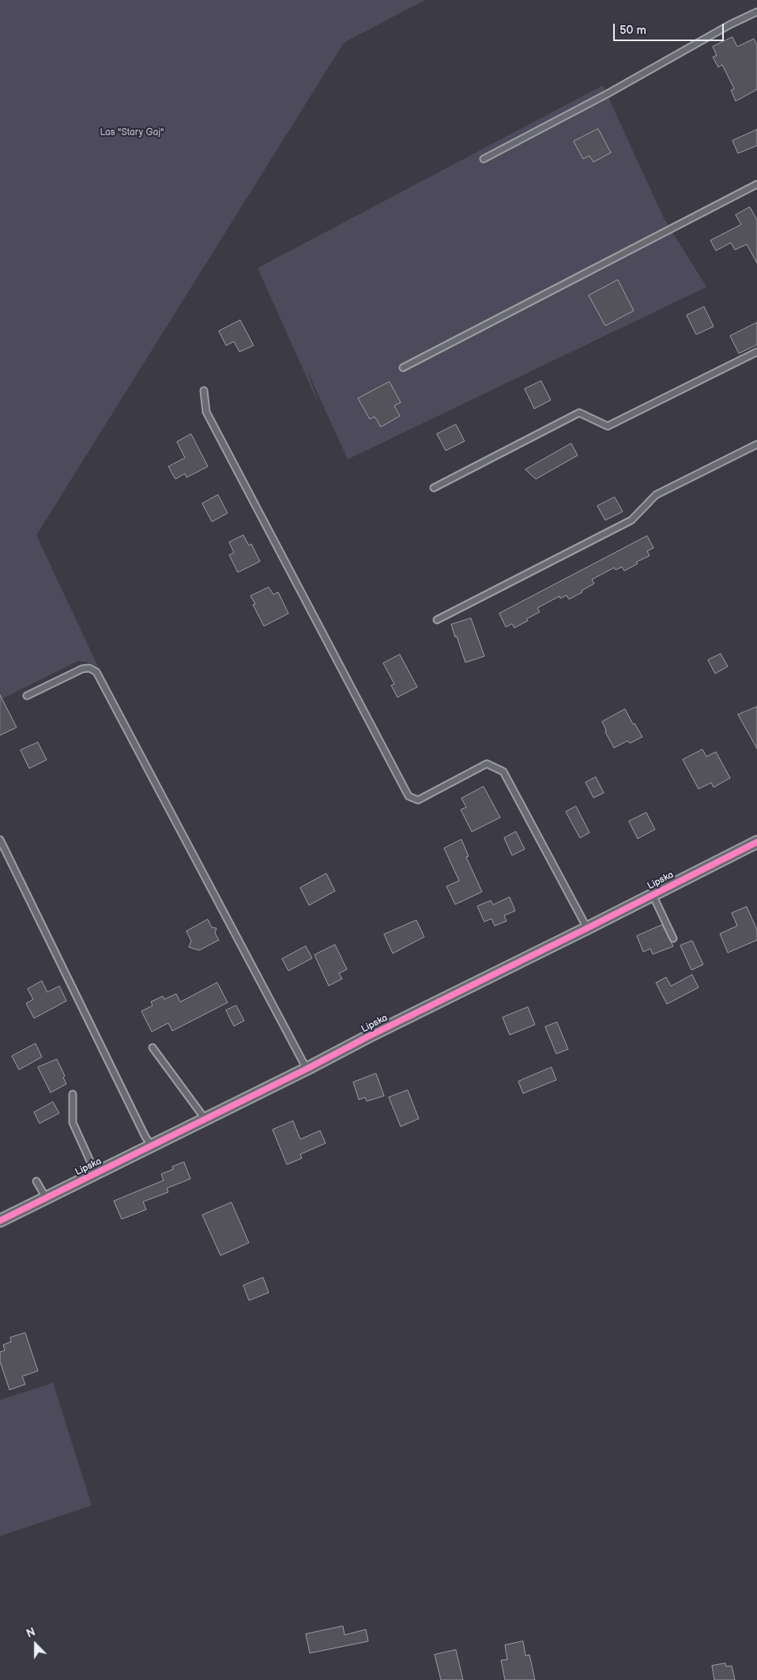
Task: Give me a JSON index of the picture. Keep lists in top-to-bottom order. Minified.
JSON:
{"streets":{"street":["Lipska"]},"parks":["Las \"Stary Gaj\""],"scale_bar":"50 m","north":"top"}
